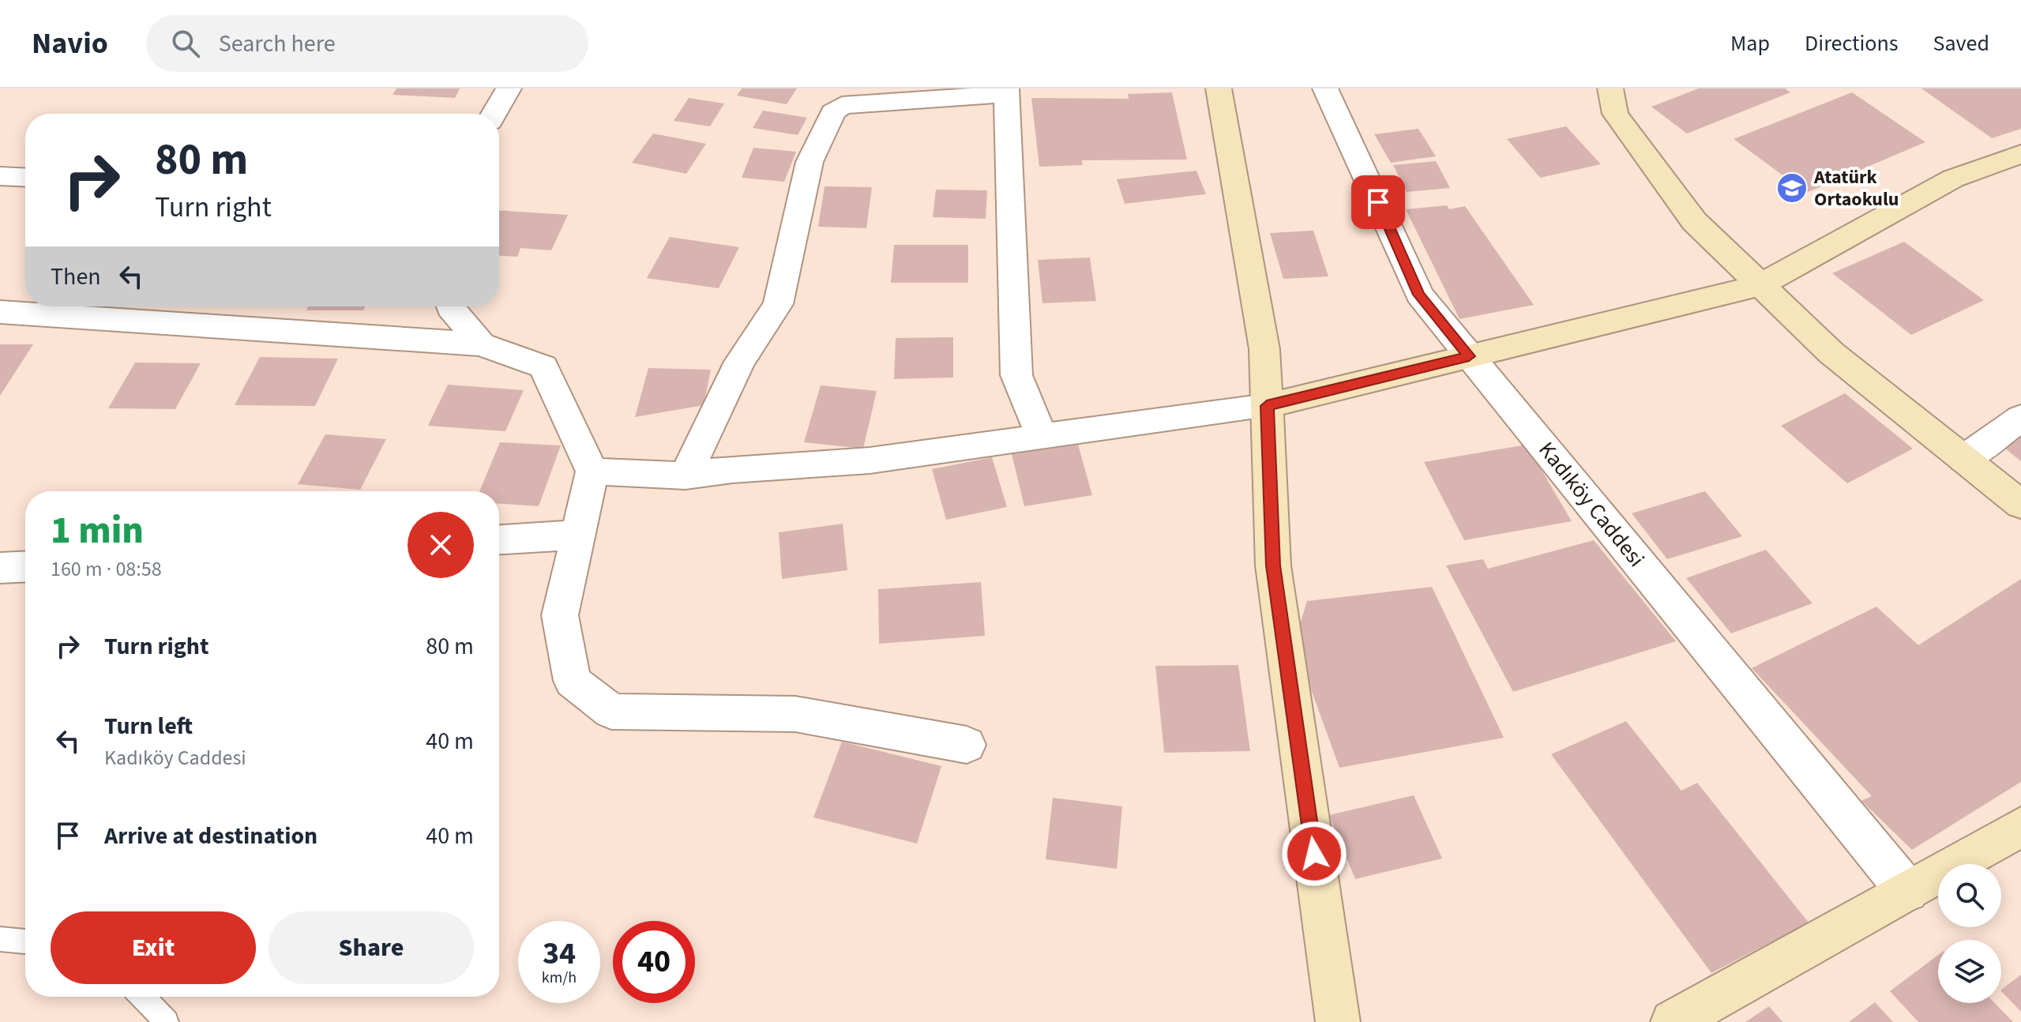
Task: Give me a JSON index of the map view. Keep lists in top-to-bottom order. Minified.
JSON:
{"streets":{"street":["Kadıköy Caddesi"]},"places":{"school or university":["Atatürk Ortaokulu"]},"page":{"header":"Navio","search":"Search here","nav":["Map","Directions","Saved"],"turn":["80 m","Turn right"],"then":"Then","heading":["1 min","160 m · 08:58"],"list":[{"name":"Turn right","value":"80 m"},{"name":"Turn left","note":"Kadıköy Caddesi","value":"40 m"},{"name":"Arrive at destination","value":"40 m"}],"buttons":["Exit","Share"],"speed":"34 km/h","limit":"40"}}
